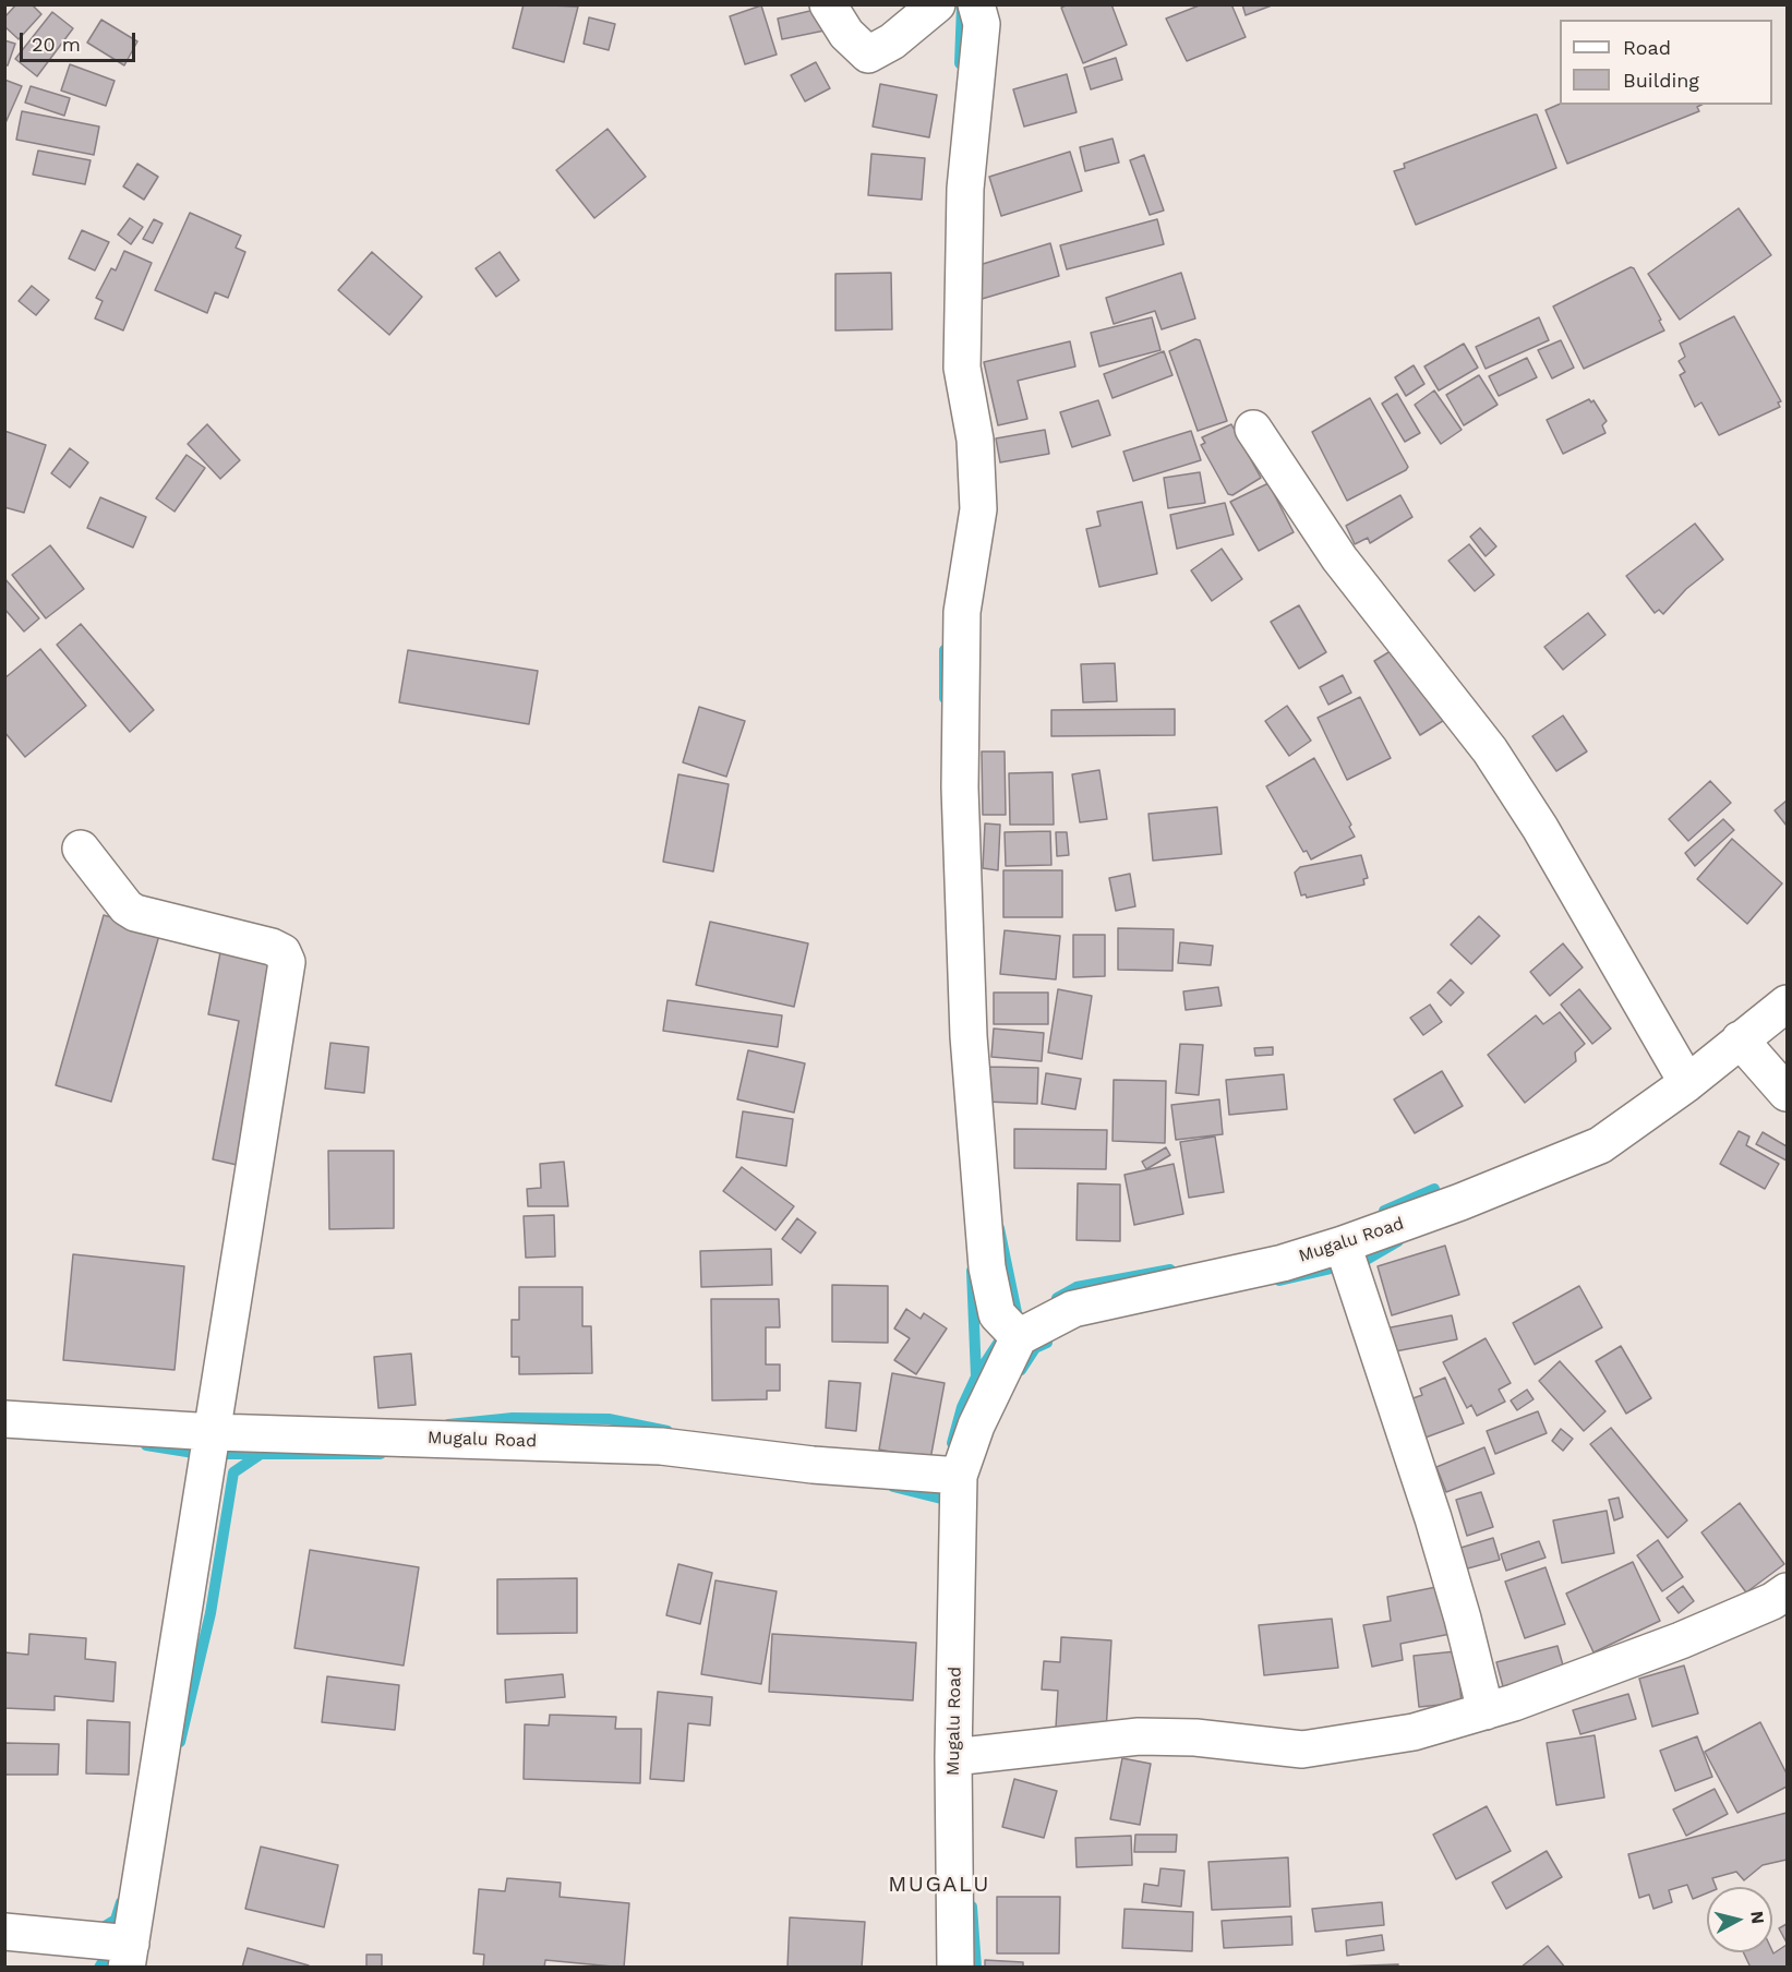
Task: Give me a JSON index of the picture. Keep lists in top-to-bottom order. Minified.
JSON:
{"streets":{"street":["Mugalu Road"]},"districts":["MUGALU"],"legend":["Road","Building"],"scale_bar":"20 m","north":"right"}
